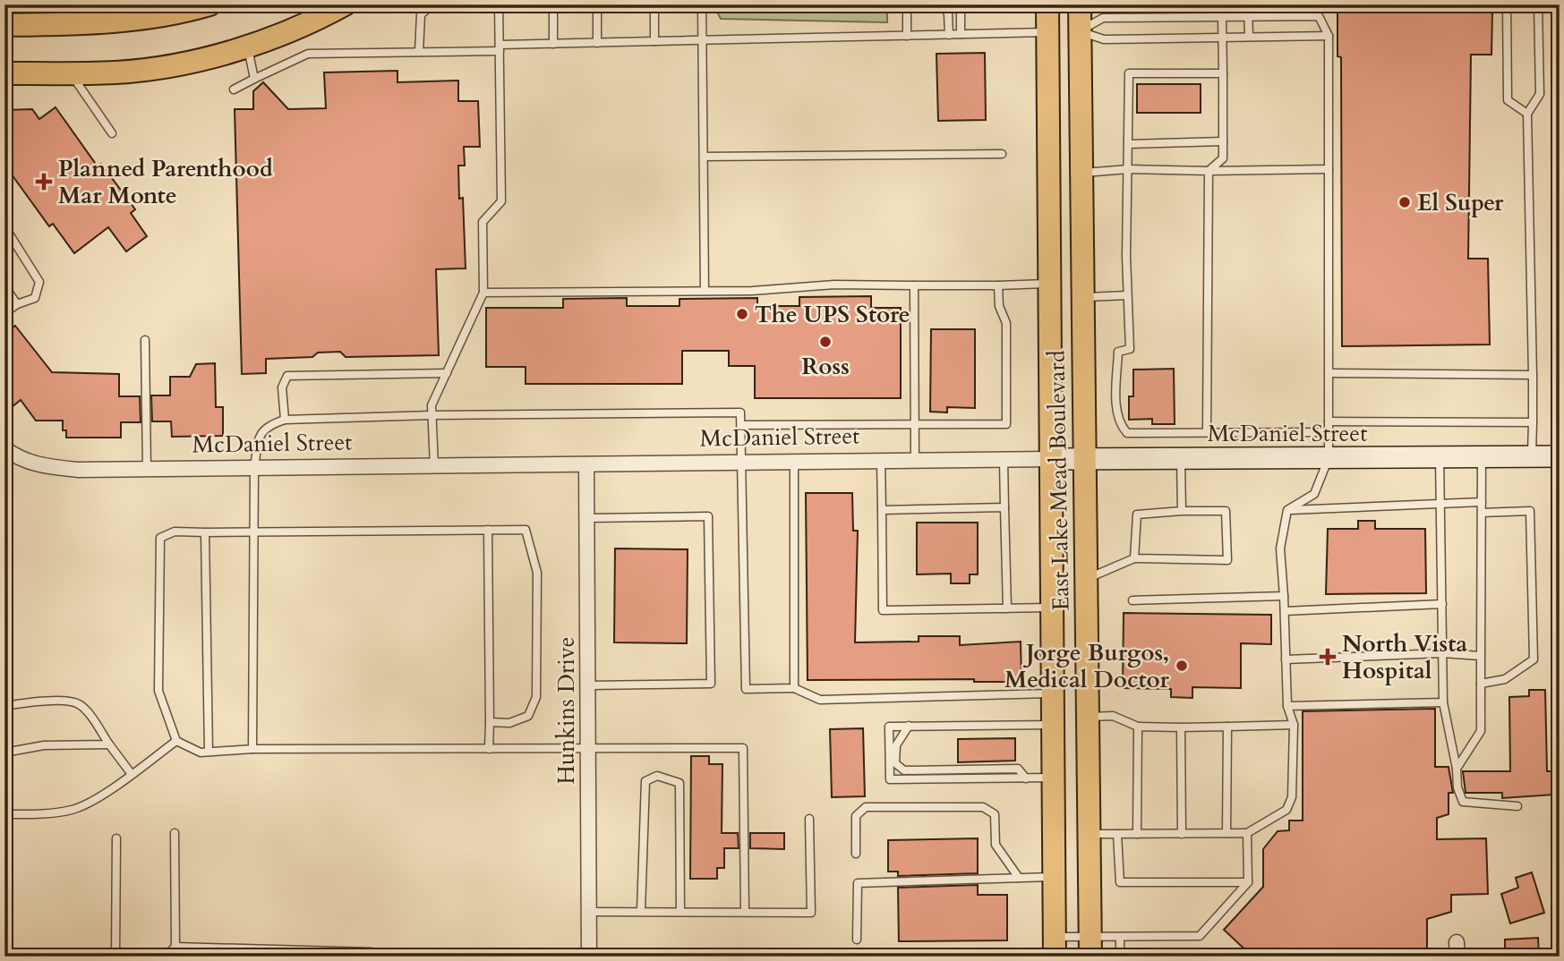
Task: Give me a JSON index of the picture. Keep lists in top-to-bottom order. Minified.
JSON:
{"streets":{"main road":["East Lake Mead Boulevard"],"street":["McDaniel Street","Hunkins Drive"]},"crossings":[["McDaniel Street","East Lake Mead Boulevard"],["McDaniel Street","Hunkins Drive"]],"places":{"health":["Planned Parenthood Mar Monte","North Vista Hospital"],"other":["El Super","The UPS Store","Ross","Jorge Burgos, Medical Doctor"]}}
